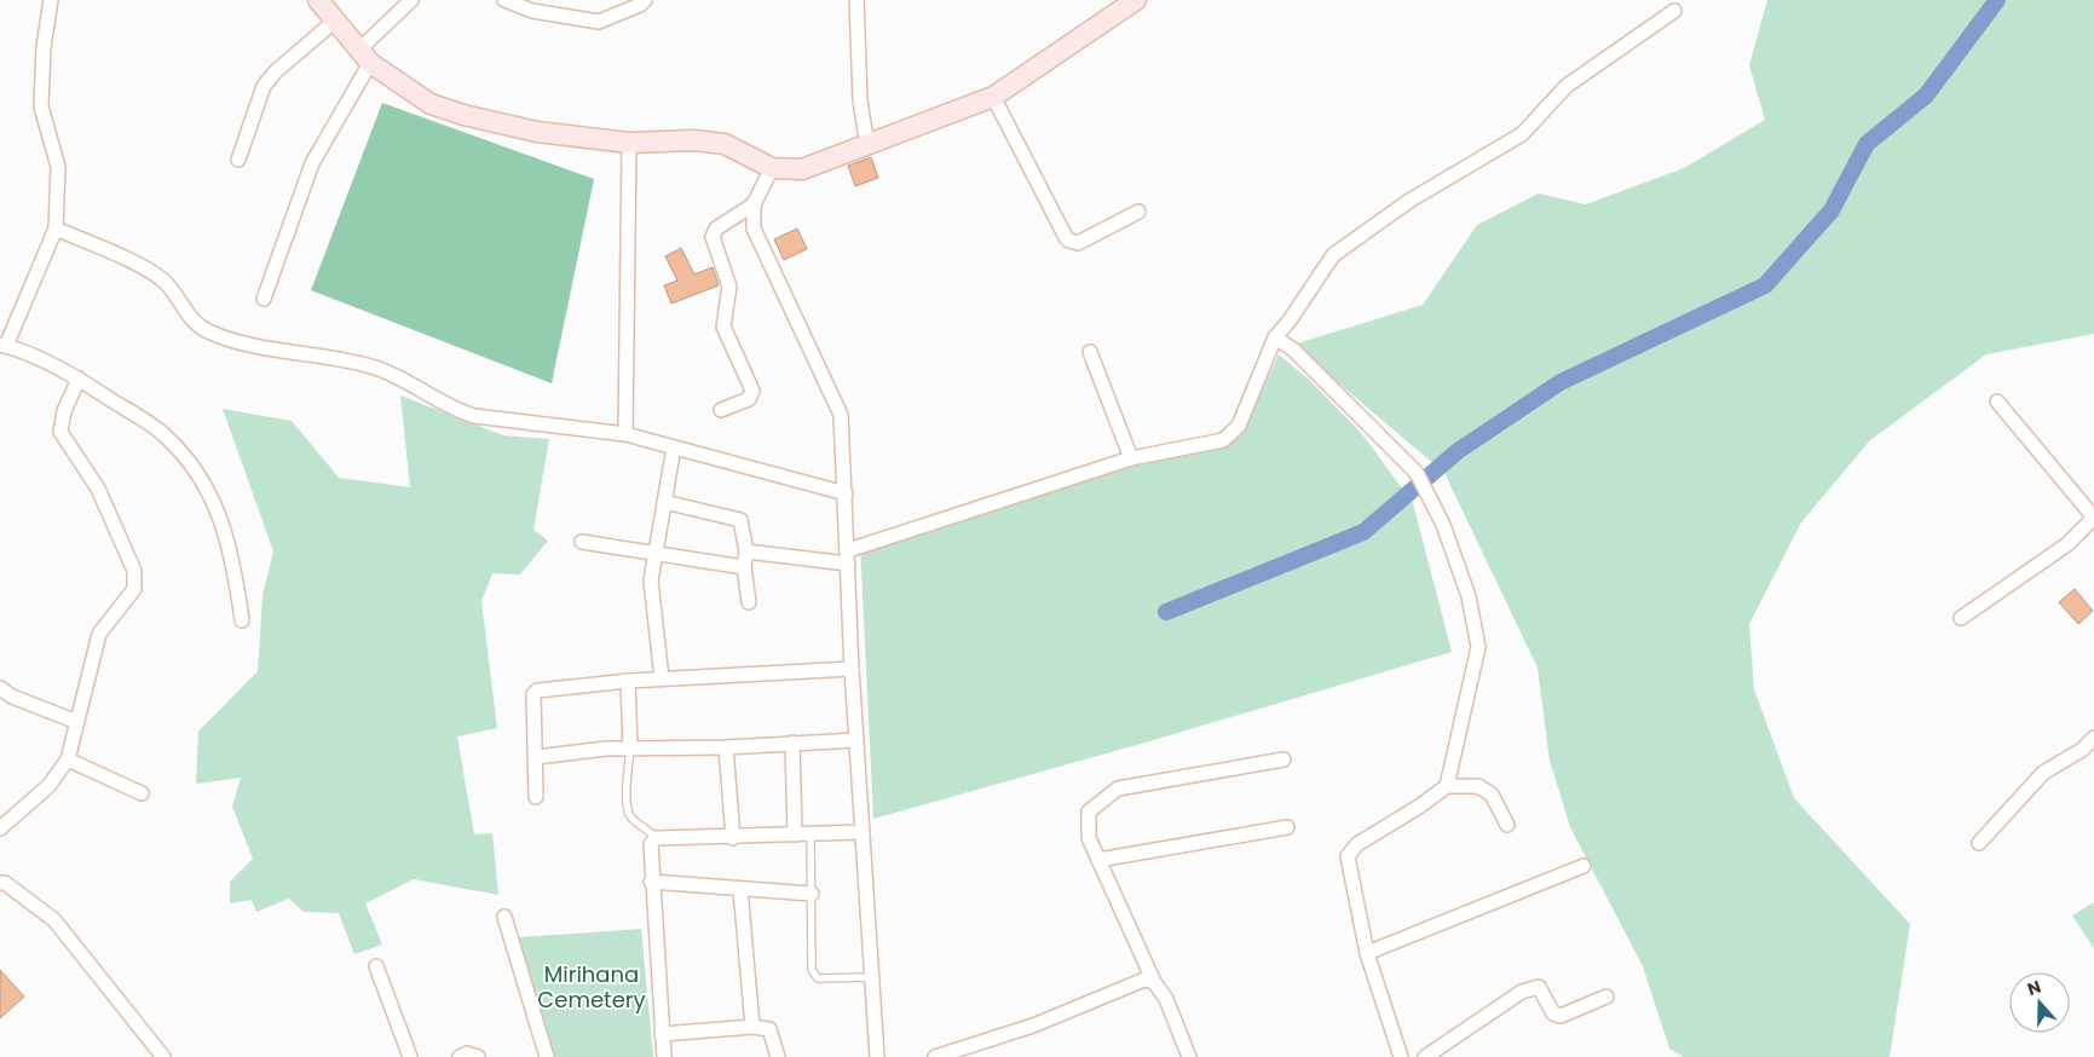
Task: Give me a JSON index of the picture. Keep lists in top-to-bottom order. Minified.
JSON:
{"parks":["Mirihana Cemetery"],"north":"top"}
